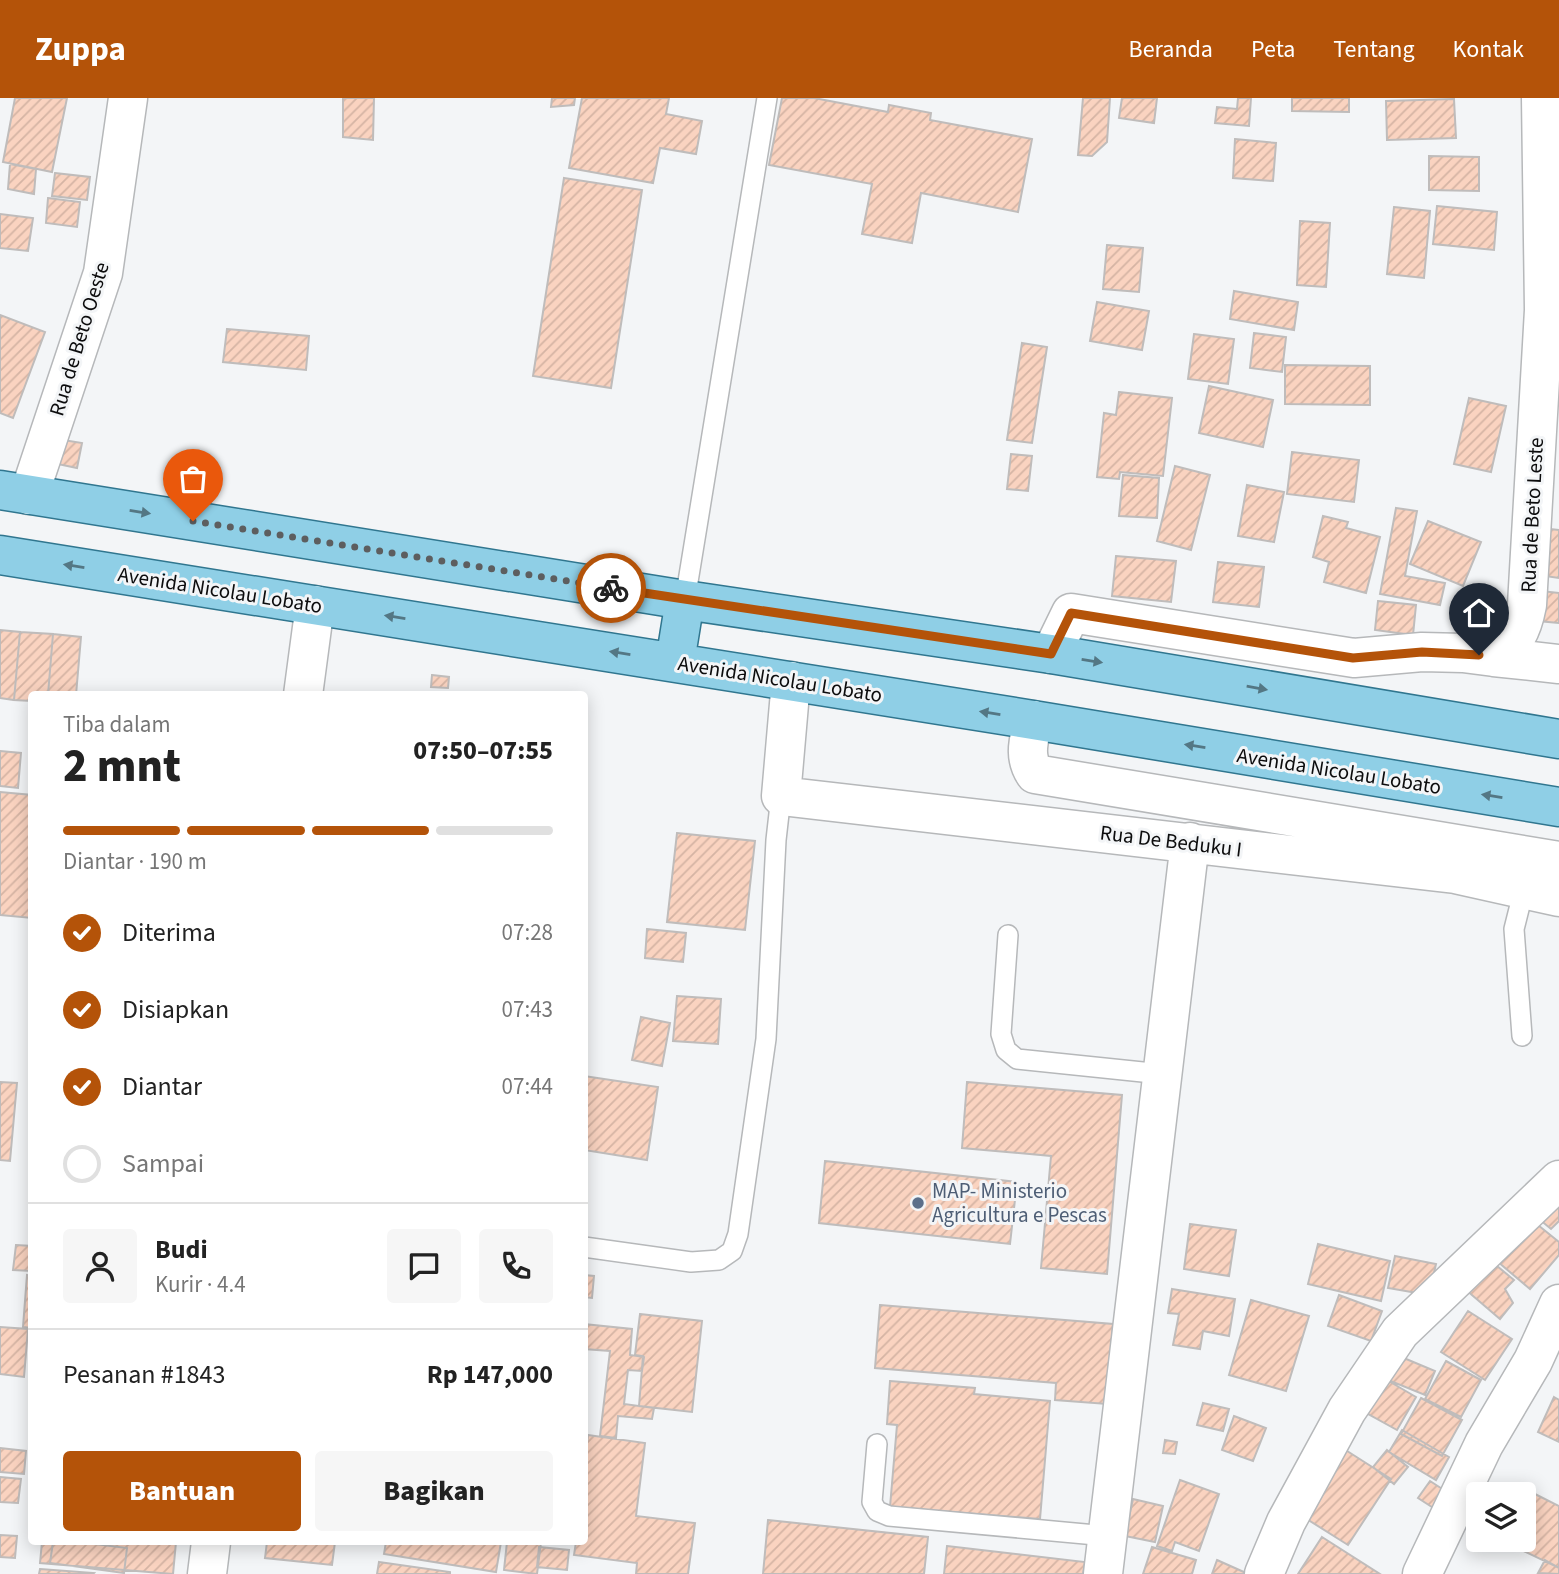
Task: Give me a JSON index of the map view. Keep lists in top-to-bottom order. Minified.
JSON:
{"streets":{"main road":["Avenida Nicolau Lobato"],"street":["Rua de Beto Oeste","Rua de Beto Leste","Rua De Beduku I"]},"places":["MAP- Ministerio Agricultura e Pescas"],"page":{"header":"Zuppa","nav":["Beranda","Peta","Tentang","Kontak"],"heading":["2 mnt","Tiba dalam","07:50–07:55"],"panel":["Budi","Kurir · 4.4","Pesanan #1843","Rp 147,000"],"bar":"Diantar · 190 m","list":[["Diterima","07:28"],["Disiapkan","07:43"],["Diantar","07:44"],"Sampai"],"buttons":["Bantuan","Bagikan"]}}
